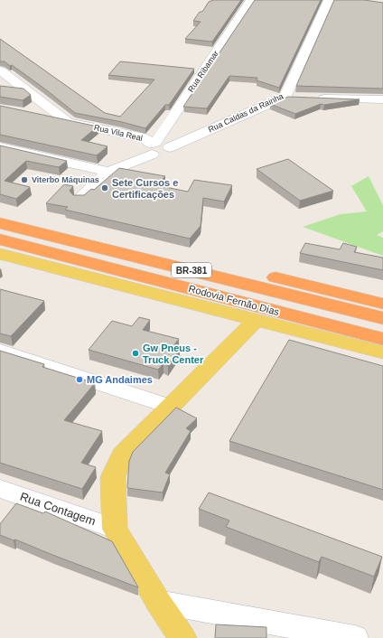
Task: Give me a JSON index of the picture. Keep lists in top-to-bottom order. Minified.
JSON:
{"streets":{"highway":["BR-381","Rodovia Fernão Dias"],"street":["Rua Ribamar","Rua Caldas da Rainha","Rua Vila Real","Rua Contagem"]},"crossings":[["Rua Ribamar","Rua Vila Real"],["Rua Caldas da Rainha","Rua Vila Real"]],"places":["Viterbo Máquinas","Sete Cursos e Certificações","Gw Pneus - Truck Center","MG Andaimes"]}
